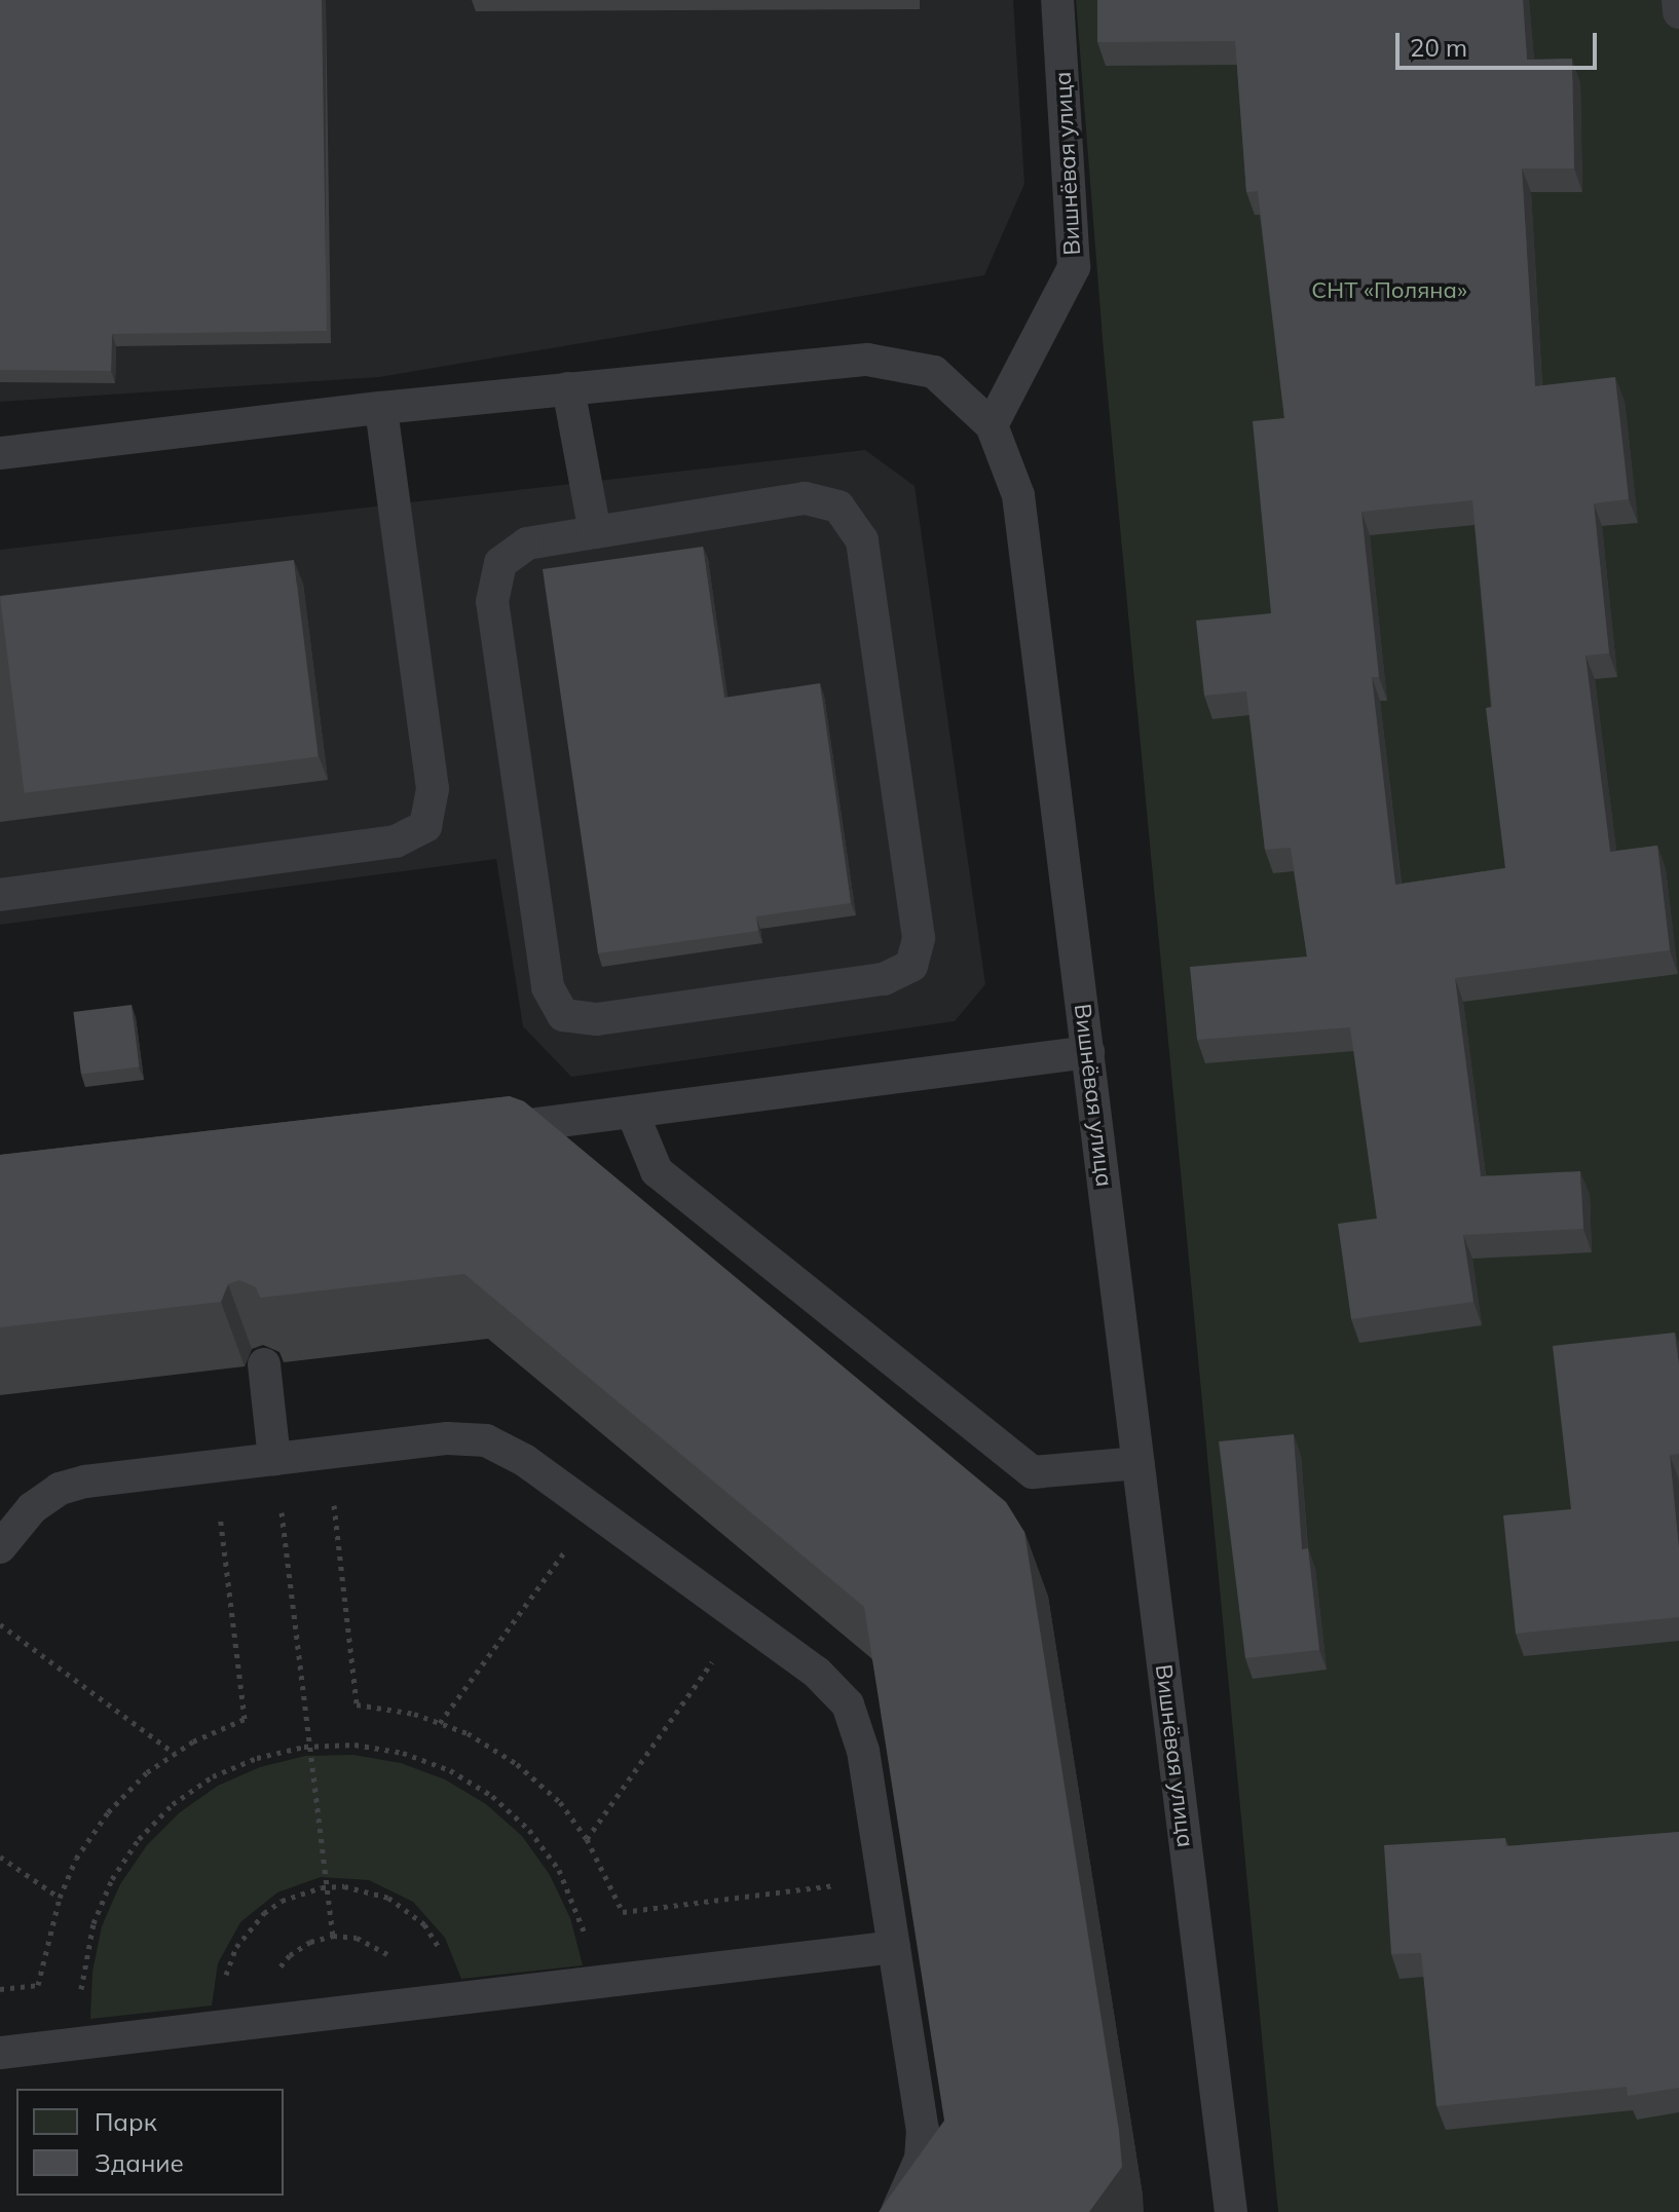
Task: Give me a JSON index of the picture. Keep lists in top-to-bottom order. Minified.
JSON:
{"streets":{"lane":["Вишнёвая улица"]},"parks":["СНТ «Поляна»"],"legend":["Парк","Здание"],"scale_bar":"20 m"}
